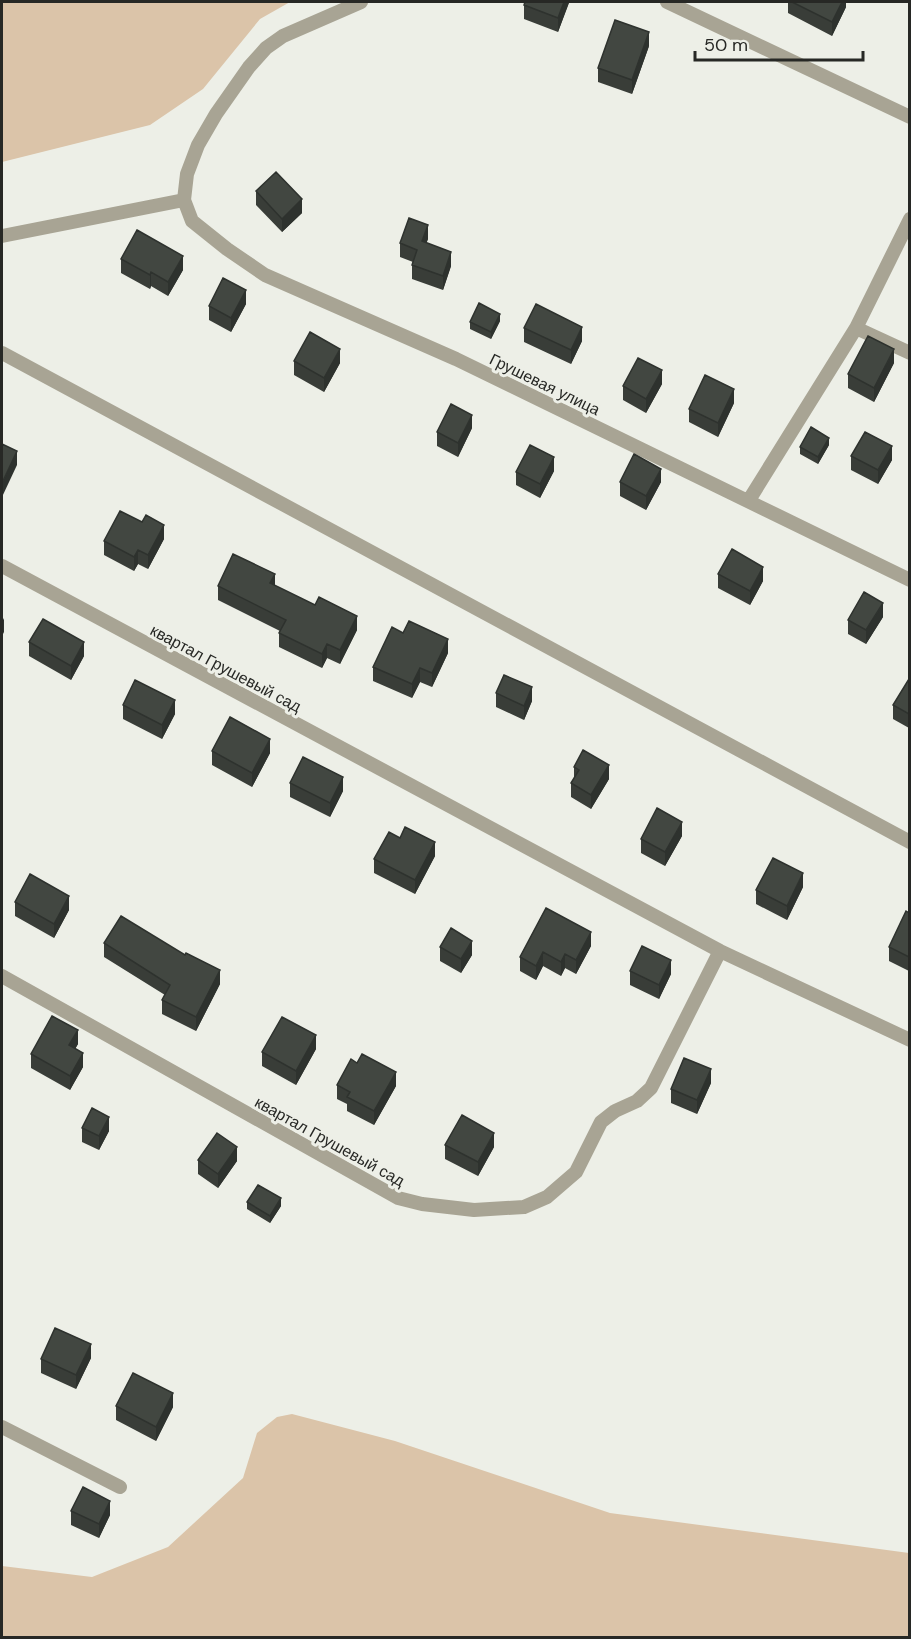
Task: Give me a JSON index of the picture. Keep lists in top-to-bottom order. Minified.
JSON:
{"streets":{"lane":["Грушевая улица","квартал Грушевый сад"]},"scale_bar":"50 m"}
